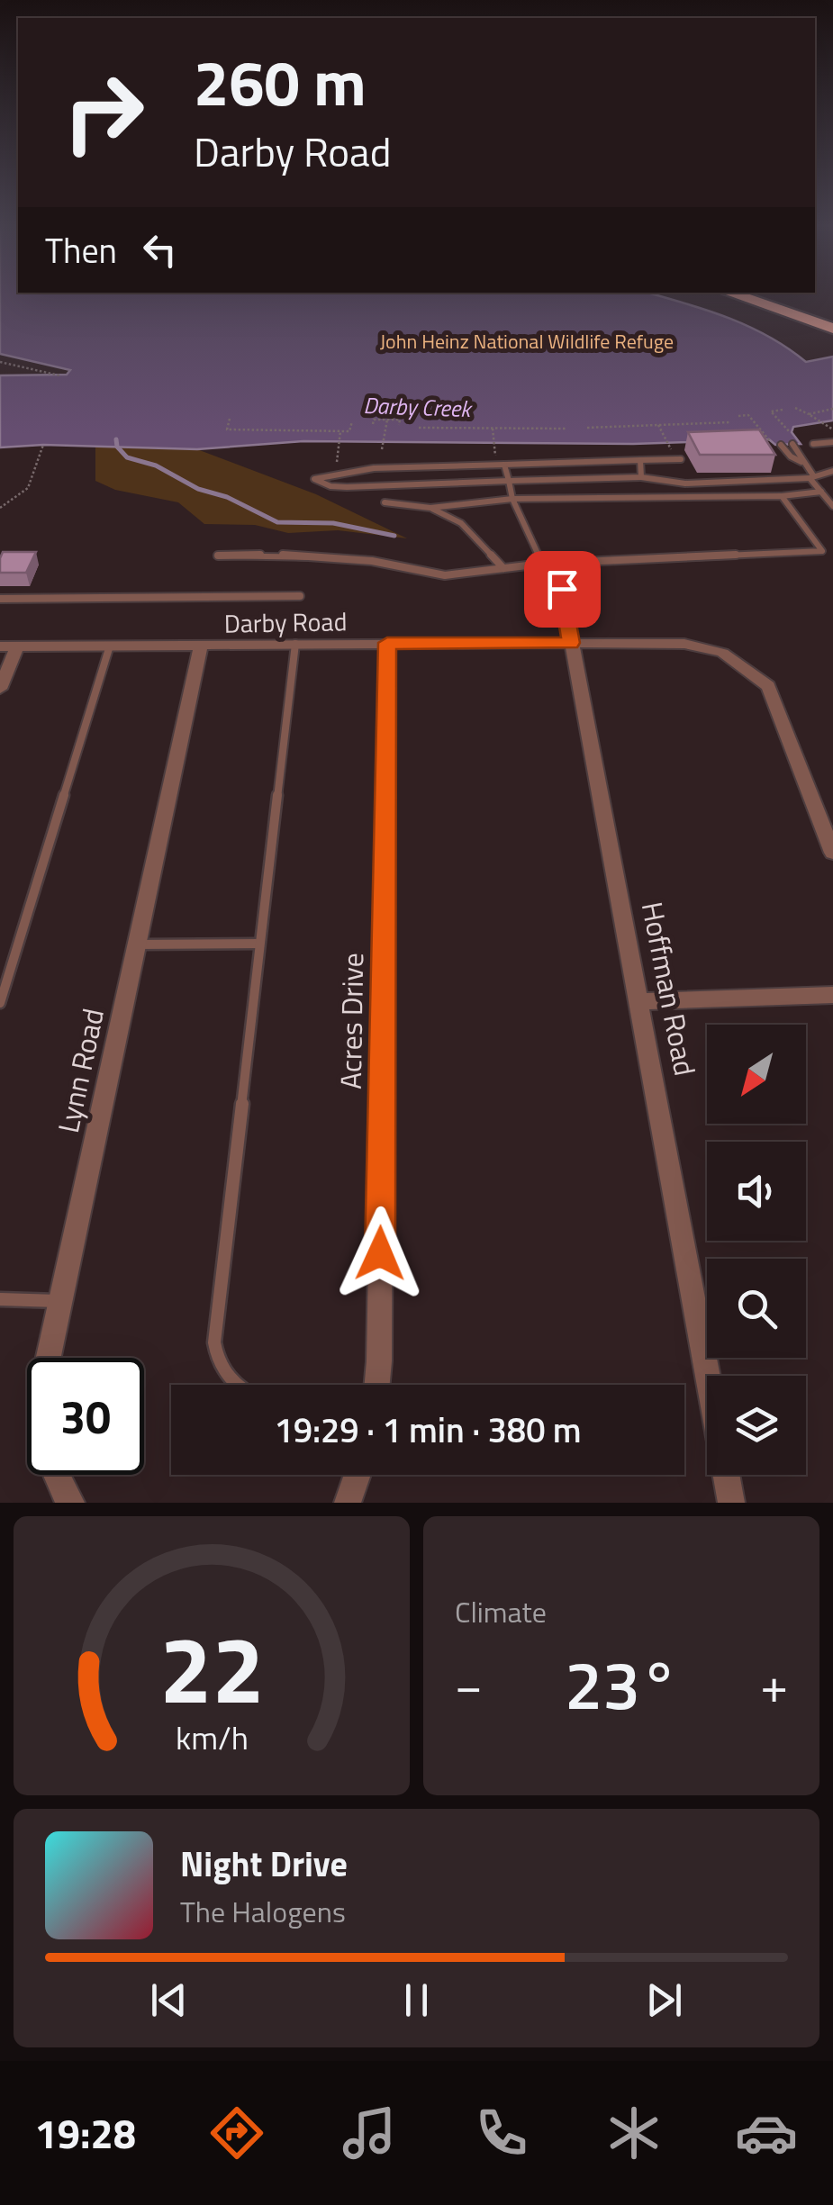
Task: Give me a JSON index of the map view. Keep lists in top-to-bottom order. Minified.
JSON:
{"streets":{"street":["Darby Road","Hoffman Road","Acres Drive","Lynn Road"]},"crossings":[["Darby Road","Hoffman Road"],["Darby Road","Acres Drive"],["Darby Road","Lynn Road"]],"water":["Darby Creek"],"parks":["John Heinz National Wildlife Refuge"],"north":"bottom left","page":{"turn":["260 m","Darby Road"],"then":"Then","limit":"30","trip":"19:29 · 1 min · 380 m","tile":"Climate","heat":["−","23°","+"],"song":["Night Drive","The Halogens"],"tabs":"19:28","gauge":["22","km/h"]}}
